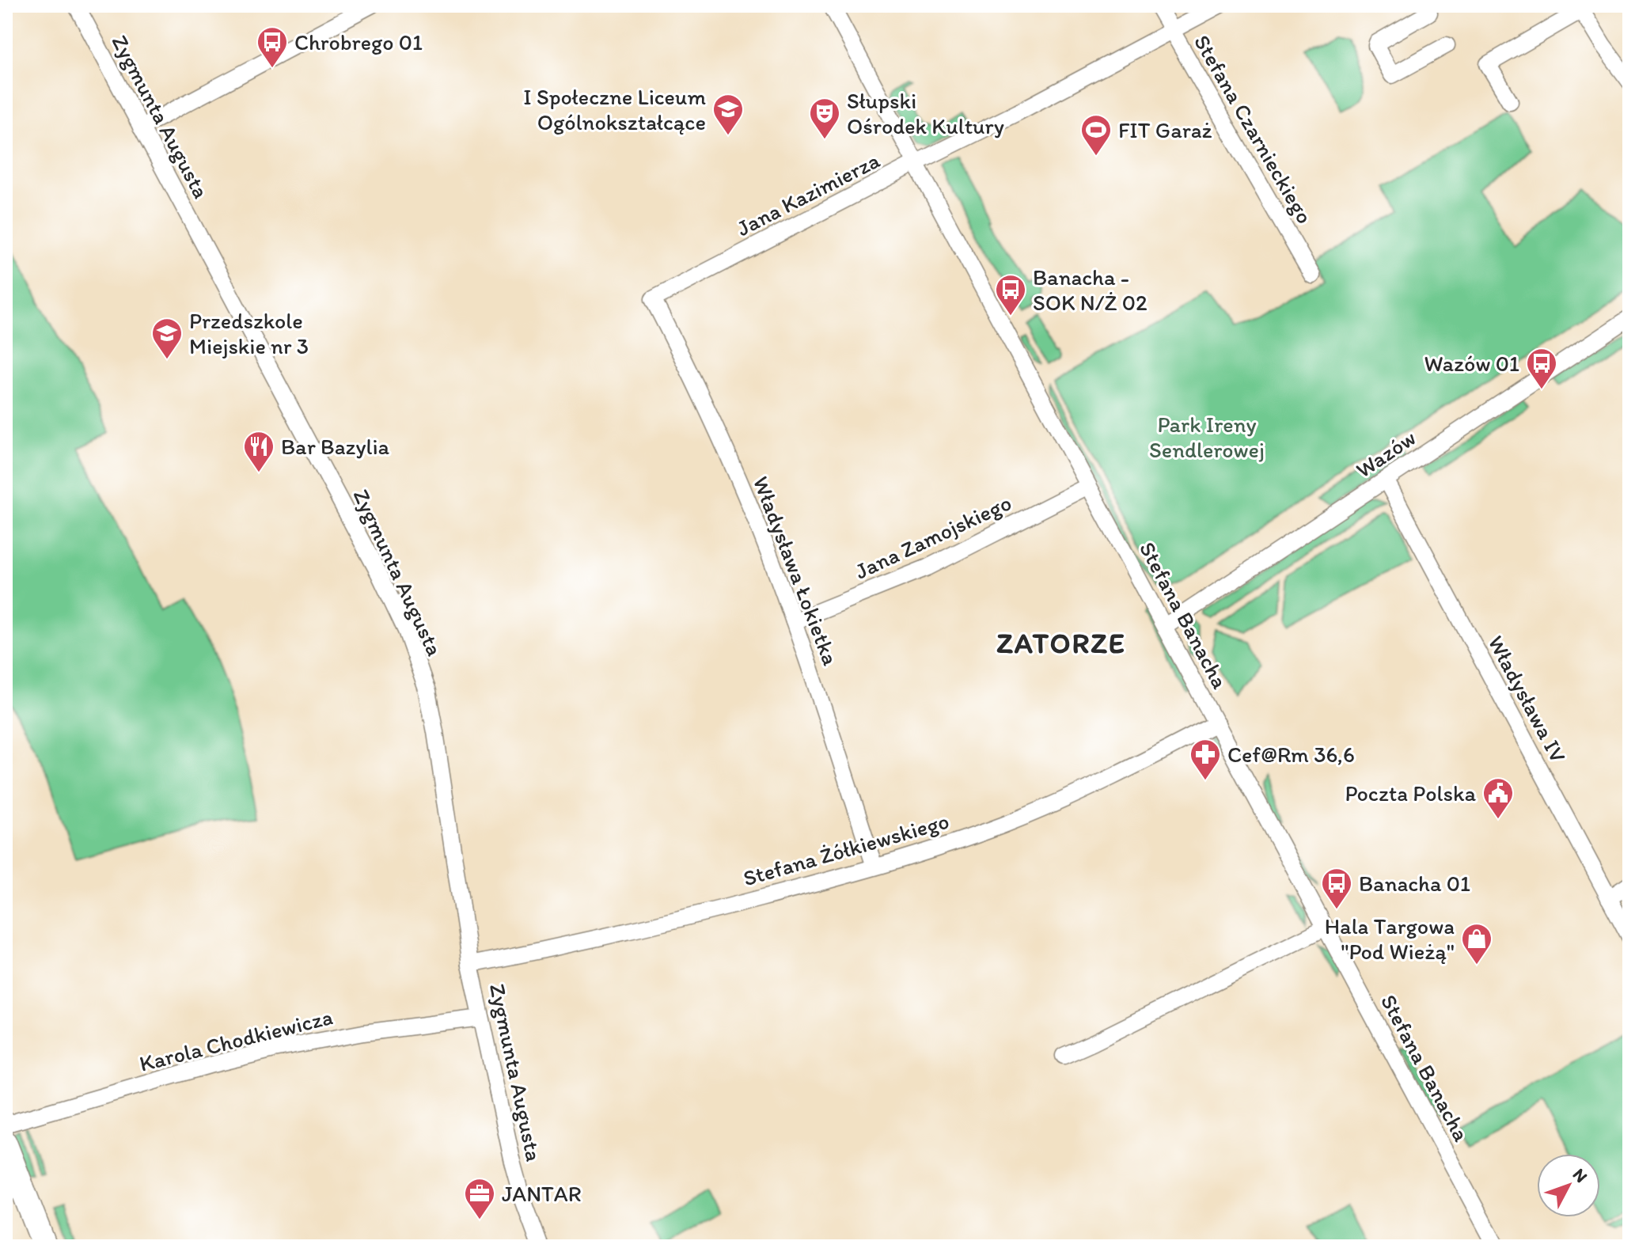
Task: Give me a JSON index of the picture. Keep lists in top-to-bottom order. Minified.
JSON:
{"streets":{"street":["Zygmunta Augusta","Stefana Czarnieckiego","Jana Kazimierza","Wazów","Jana Zamojskiego","Władysława Łokietka","Stefana Banacha","Władysława IV","Stefana Żółkiewskiego","Karola Chodkiewicza"]},"crossings":[["Zygmunta Augusta","Stefana Żółkiewskiego"],["Zygmunta Augusta","Karola Chodkiewicza"],["Stefana Czarnieckiego","Jana Kazimierza"],["Jana Kazimierza","Władysława Łokietka"],["Jana Kazimierza","Stefana Banacha"],["Wazów","Stefana Banacha"],["Wazów","Władysława IV"],["Jana Zamojskiego","Władysława Łokietka"],["Jana Zamojskiego","Stefana Banacha"],["Władysława Łokietka","Stefana Żółkiewskiego"],["Stefana Banacha","Stefana Żółkiewskiego"]],"districts":["ZATORZE"],"parks":["Park Ireny Sendlerowej"],"places":{"bus stop":["Chrobrego 01","Banacha - SOK N/Ż 02","Wazów 01","Banacha 01"],"school or university":["I Społeczne Liceum Ogólnokształcące","Przedszkole Miejskie nr 3"],"theatre":["Słupski Ośrodek Kultury"],"sports":["FIT Garaż"],"restaurant":["Bar Bazylia"],"pharmacy":["Cef@Rm 36,6"],"public building":["Poczta Polska"],"shop":["Hala Targowa \"Pod Wieżą\""],"office":["JANTAR"]},"north":"top right"}
